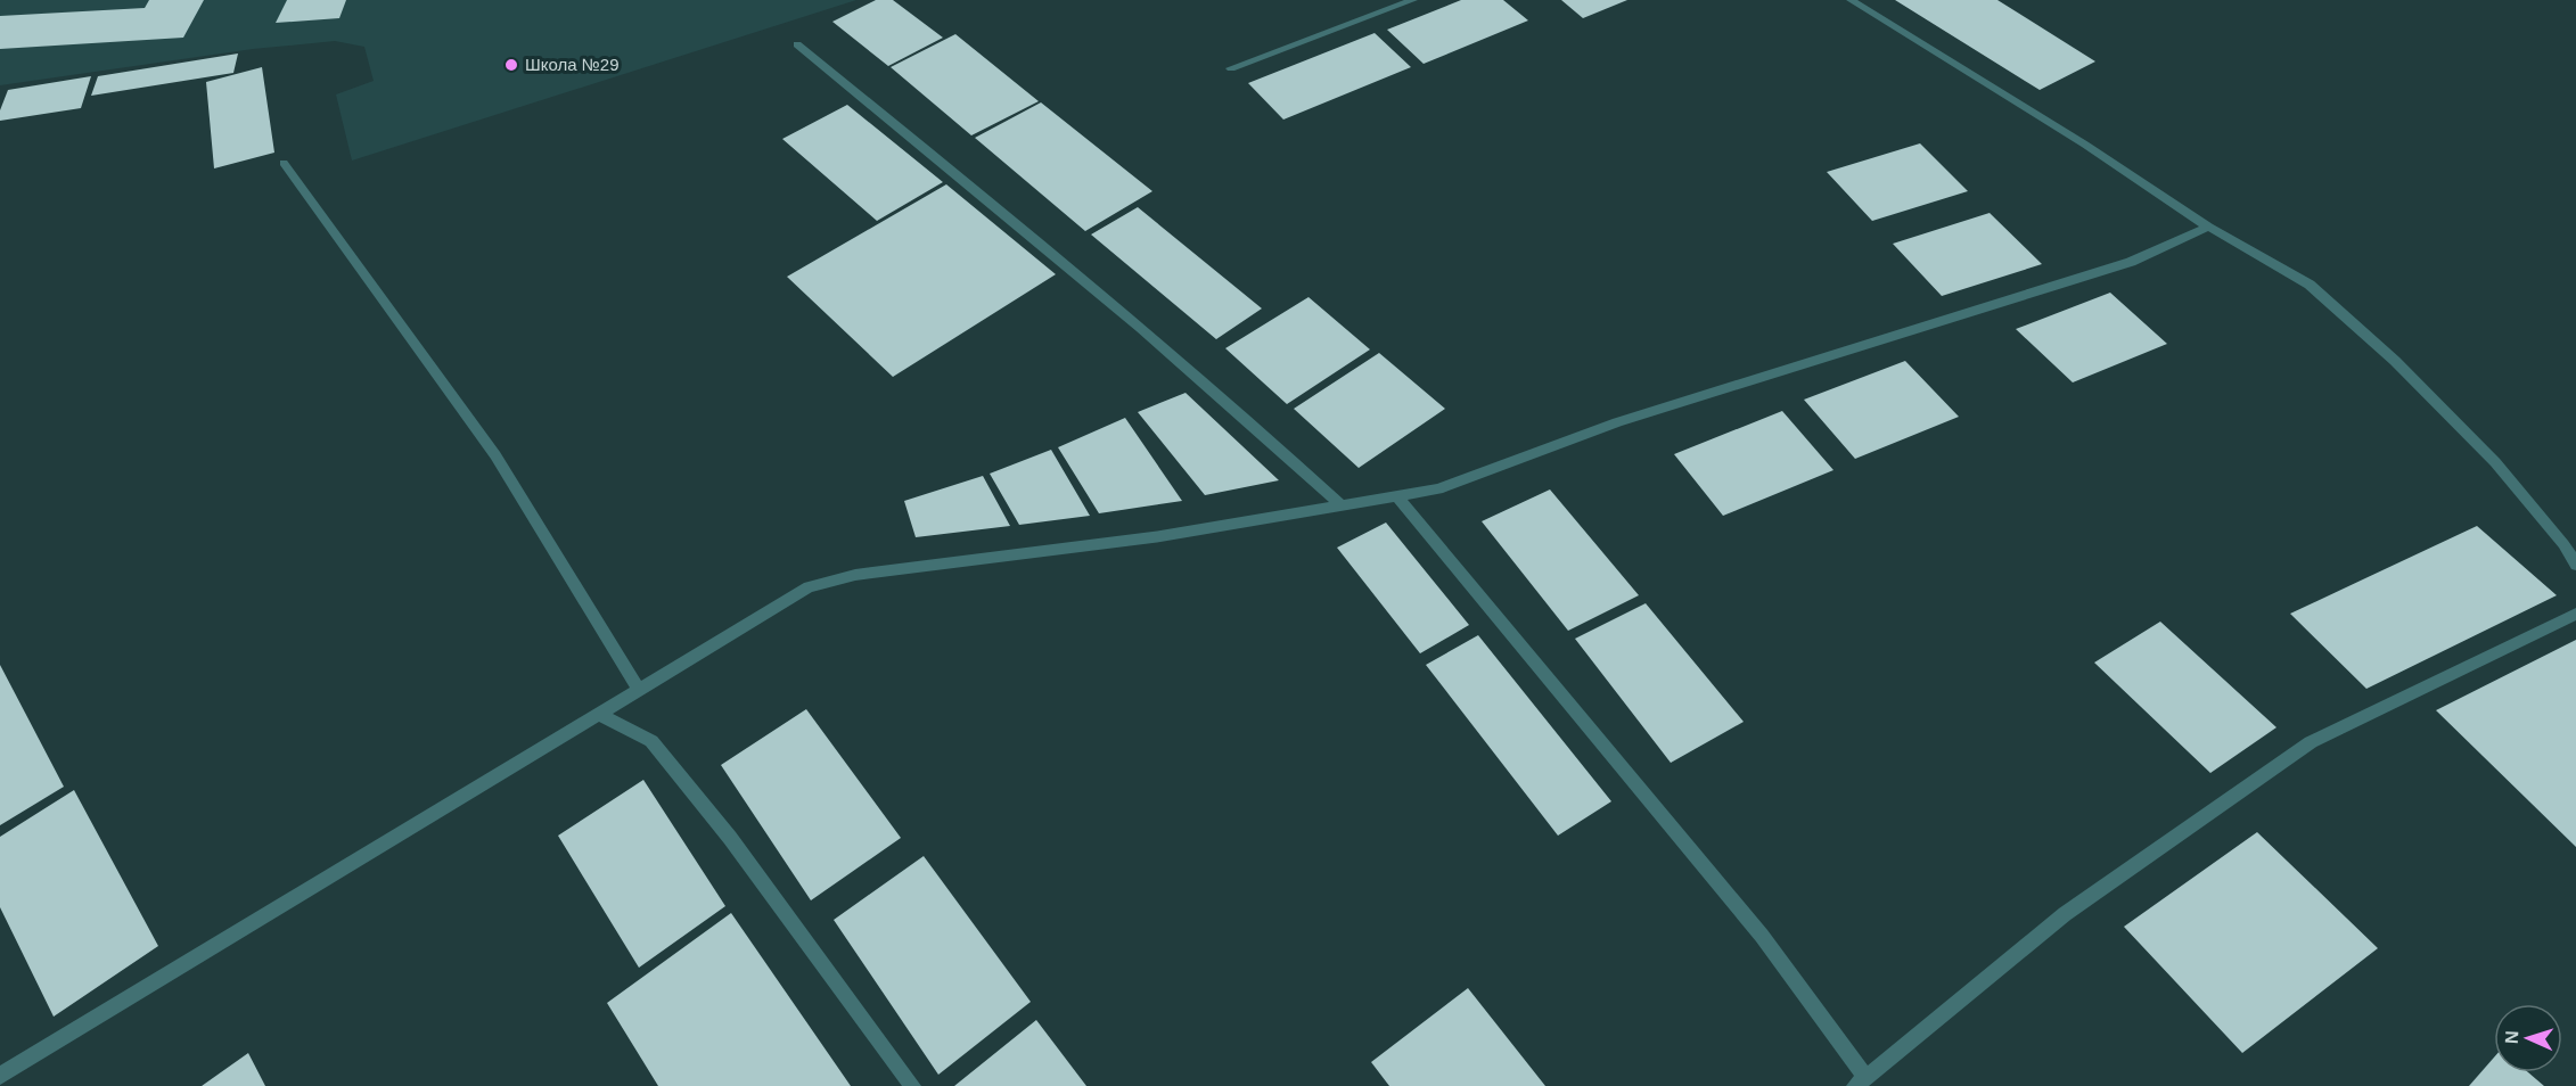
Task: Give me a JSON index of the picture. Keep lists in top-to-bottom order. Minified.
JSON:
{"places":["Школа №29"],"north":"left"}
